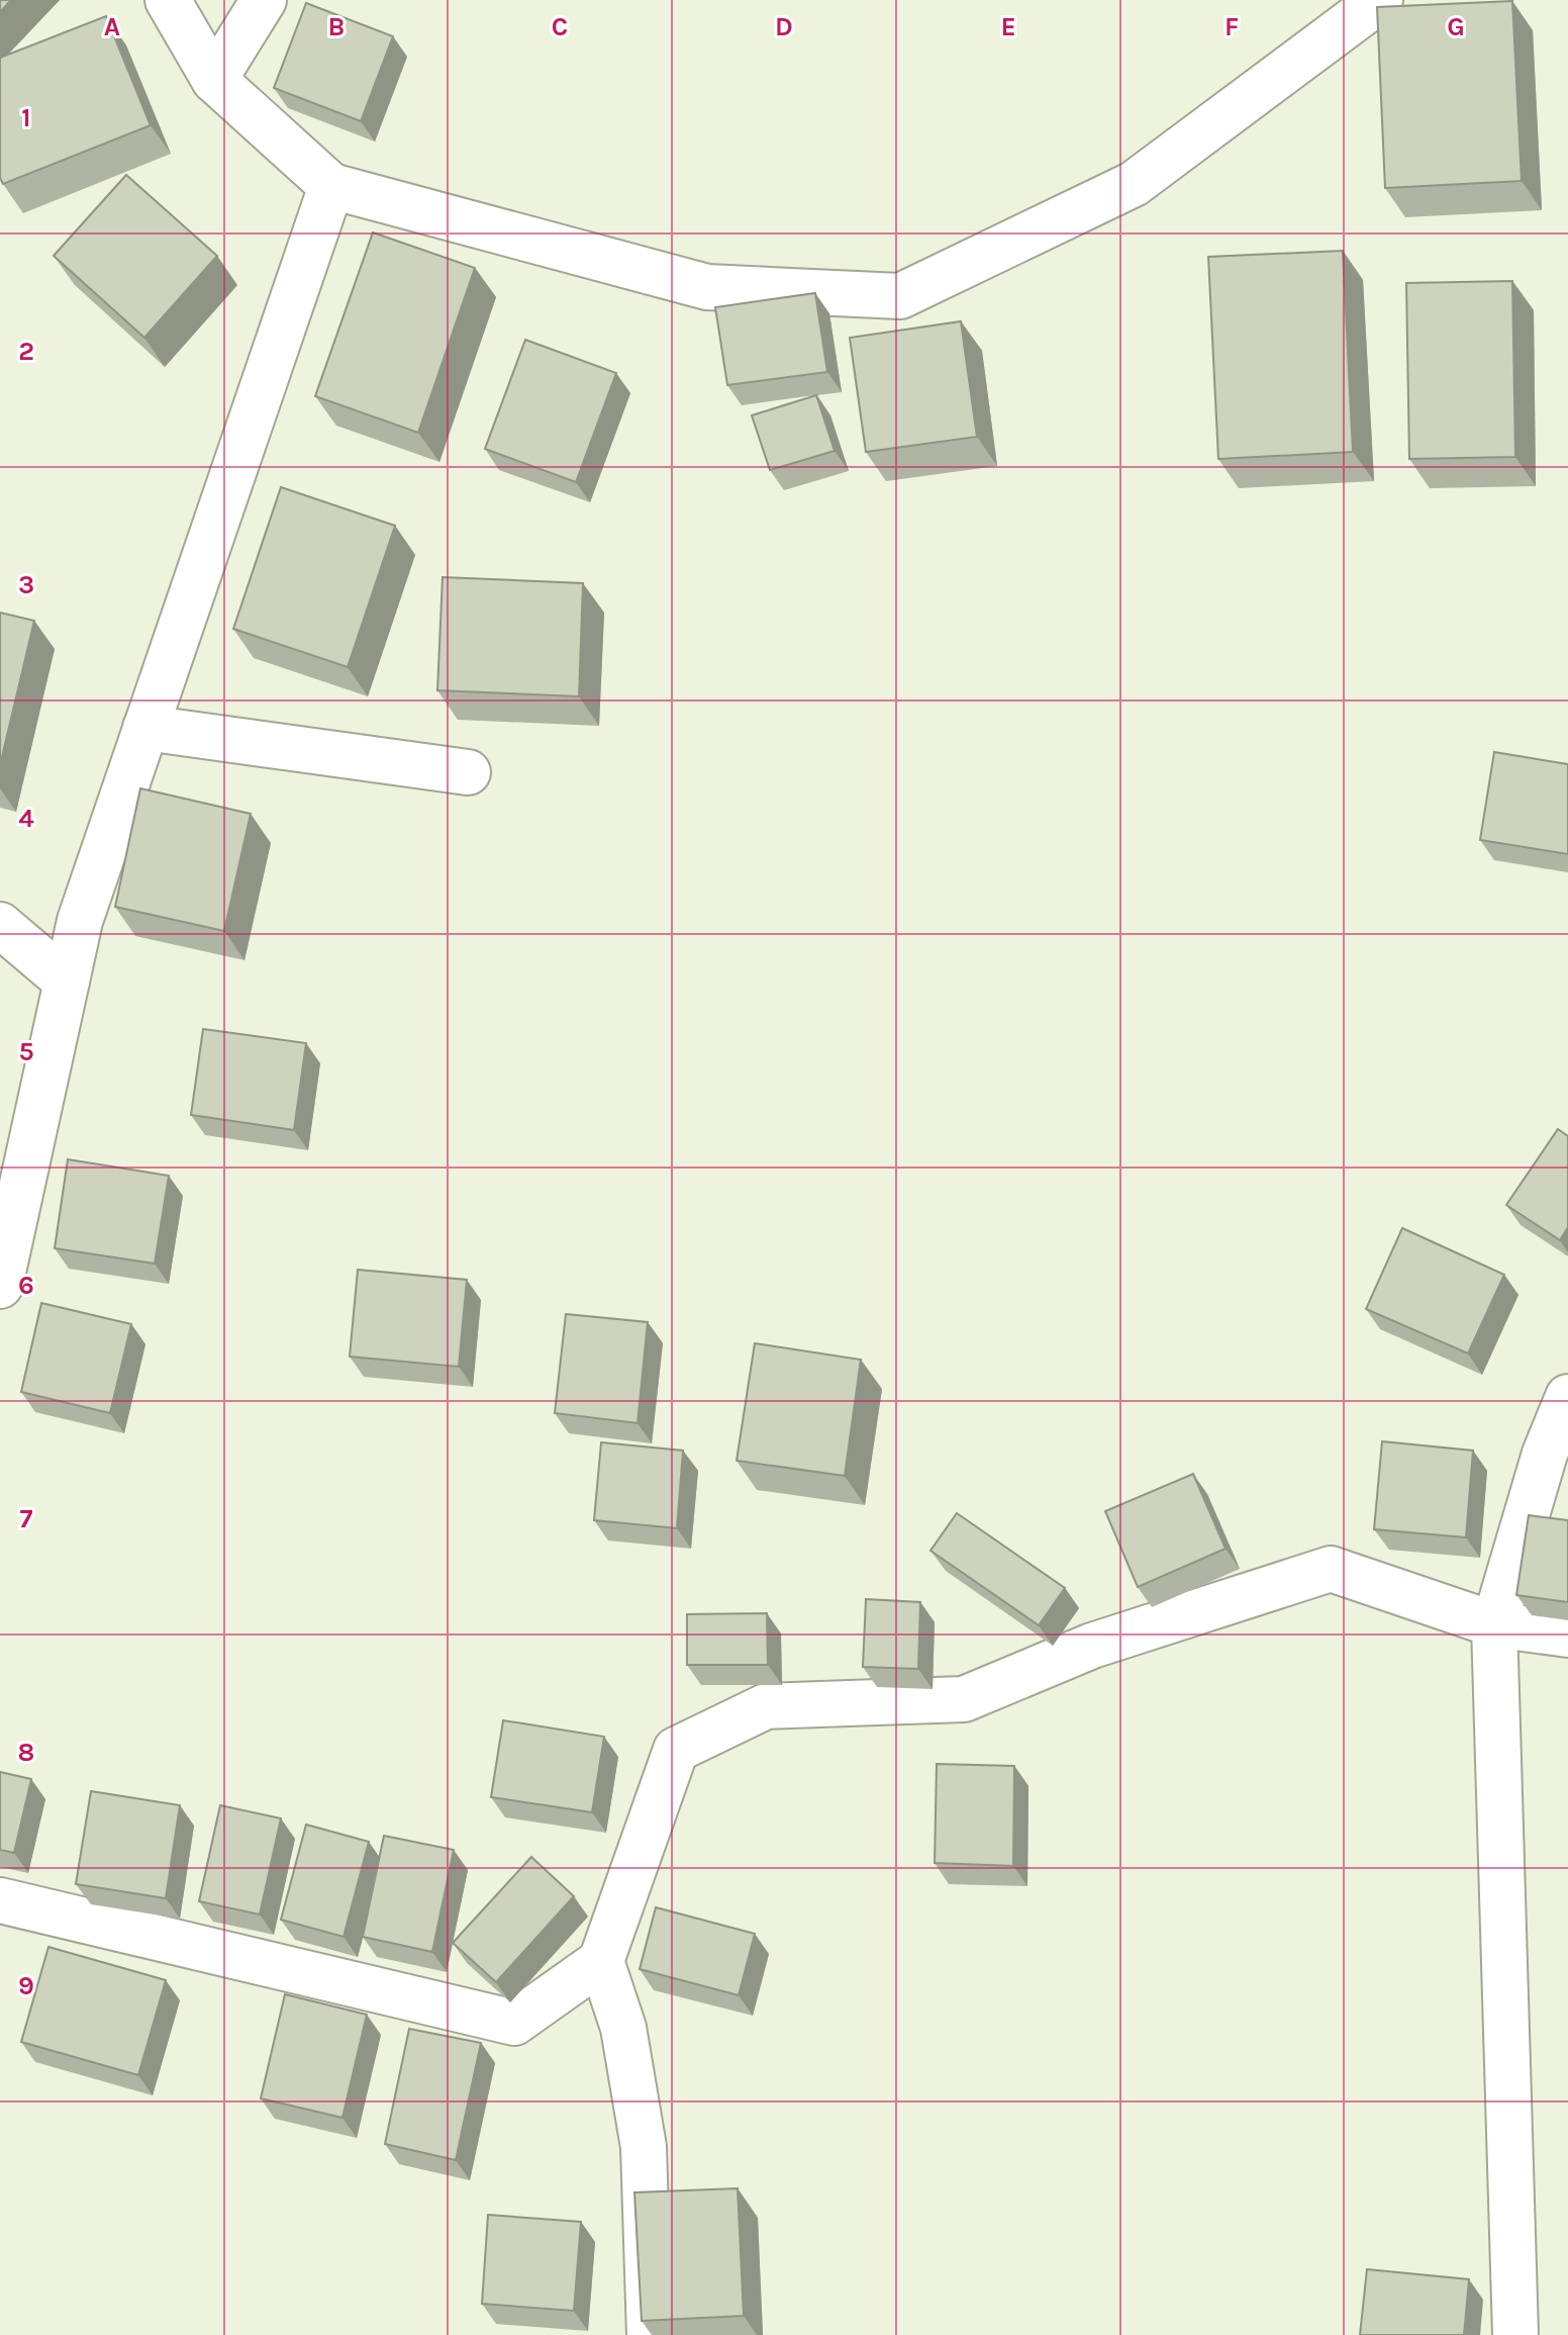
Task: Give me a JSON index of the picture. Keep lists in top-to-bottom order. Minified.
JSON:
{"grid":{"columns":["A","B","C","D","E","F","G"],"rows":["1","2","3","4","5","6","7","8","9"]}}
